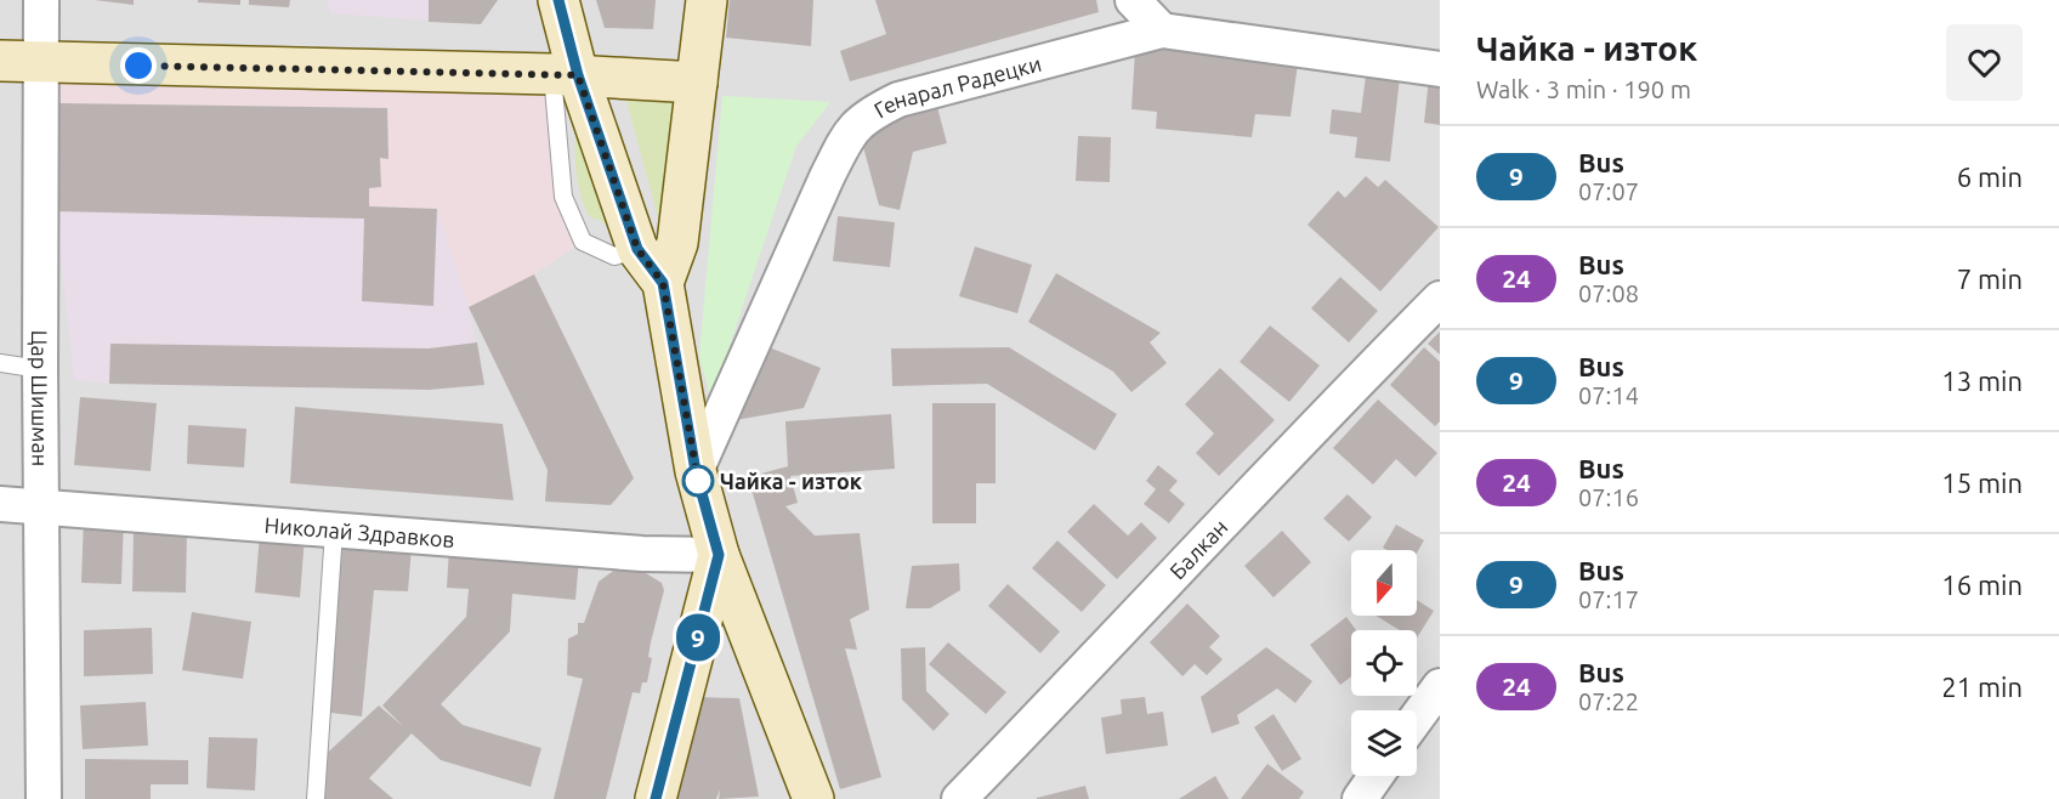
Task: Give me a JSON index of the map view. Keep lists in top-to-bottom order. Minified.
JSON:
{"streets":{"street":["Генарал Радецки","Цар Шишман","Николай Здравков","Балкан"]},"crossings":[["Цар Шишман","Николай Здравков"]],"places":["Чайка - изток"],"lines":["bus line 9"],"north":"bottom","page":{"on_map":"9","heading":["Чайка - изток","Walk · 3 min · 190 m"],"list":[{"mark":"9","name":"Bus","note":"07:07","value":"6 min"},{"mark":"24","name":"Bus","note":"07:08","value":"7 min"},{"mark":"9","name":"Bus","note":"07:14","value":"13 min"},{"mark":"24","name":"Bus","note":"07:16","value":"15 min"},{"mark":"9","name":"Bus","note":"07:17","value":"16 min"},{"mark":"24","name":"Bus","note":"07:22","value":"21 min"}]}}
